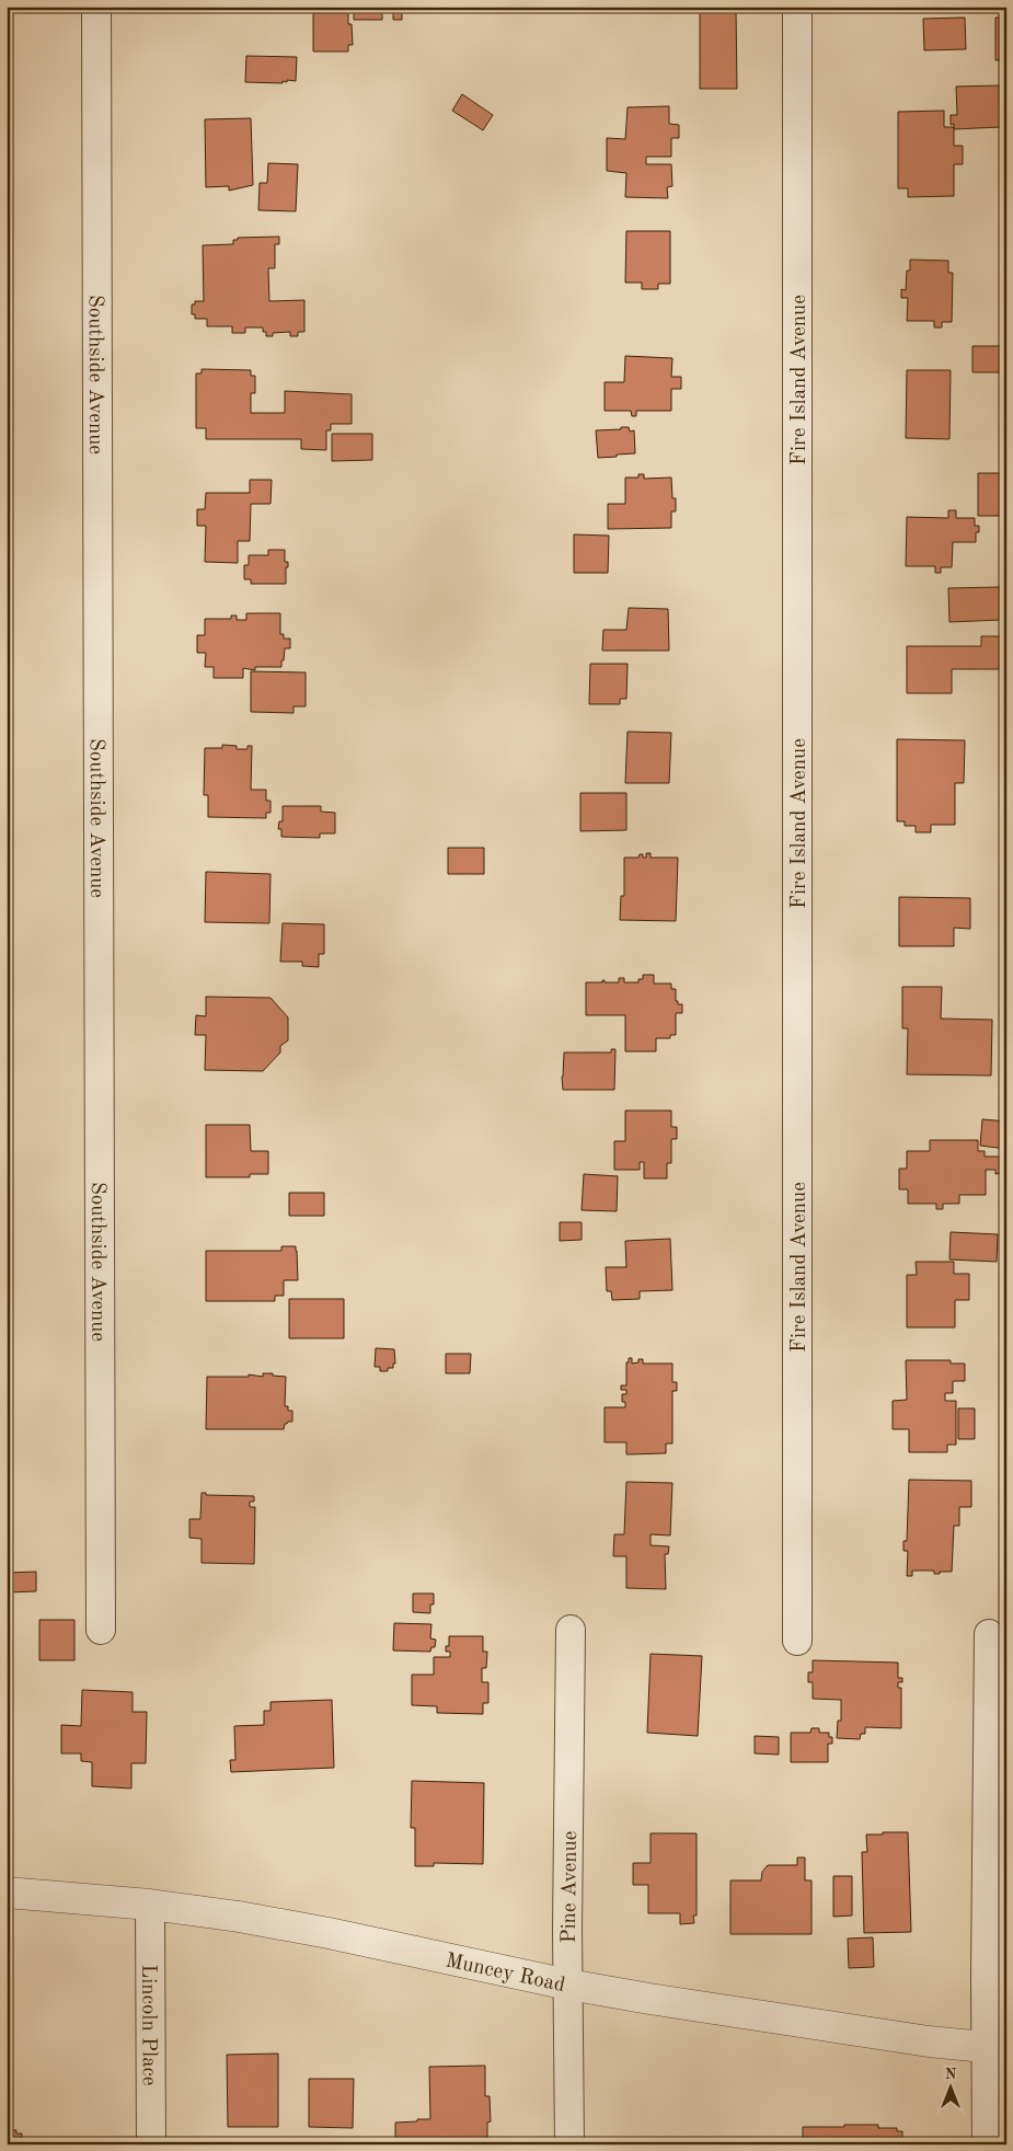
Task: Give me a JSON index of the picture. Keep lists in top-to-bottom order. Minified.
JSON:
{"streets":{"street":["Southside Avenue","Fire Island Avenue","Pine Avenue","Muncey Road","Lincoln Place"]},"crossings":[["Pine Avenue","Muncey Road"],["Muncey Road","Lincoln Place"]],"north":"top"}
